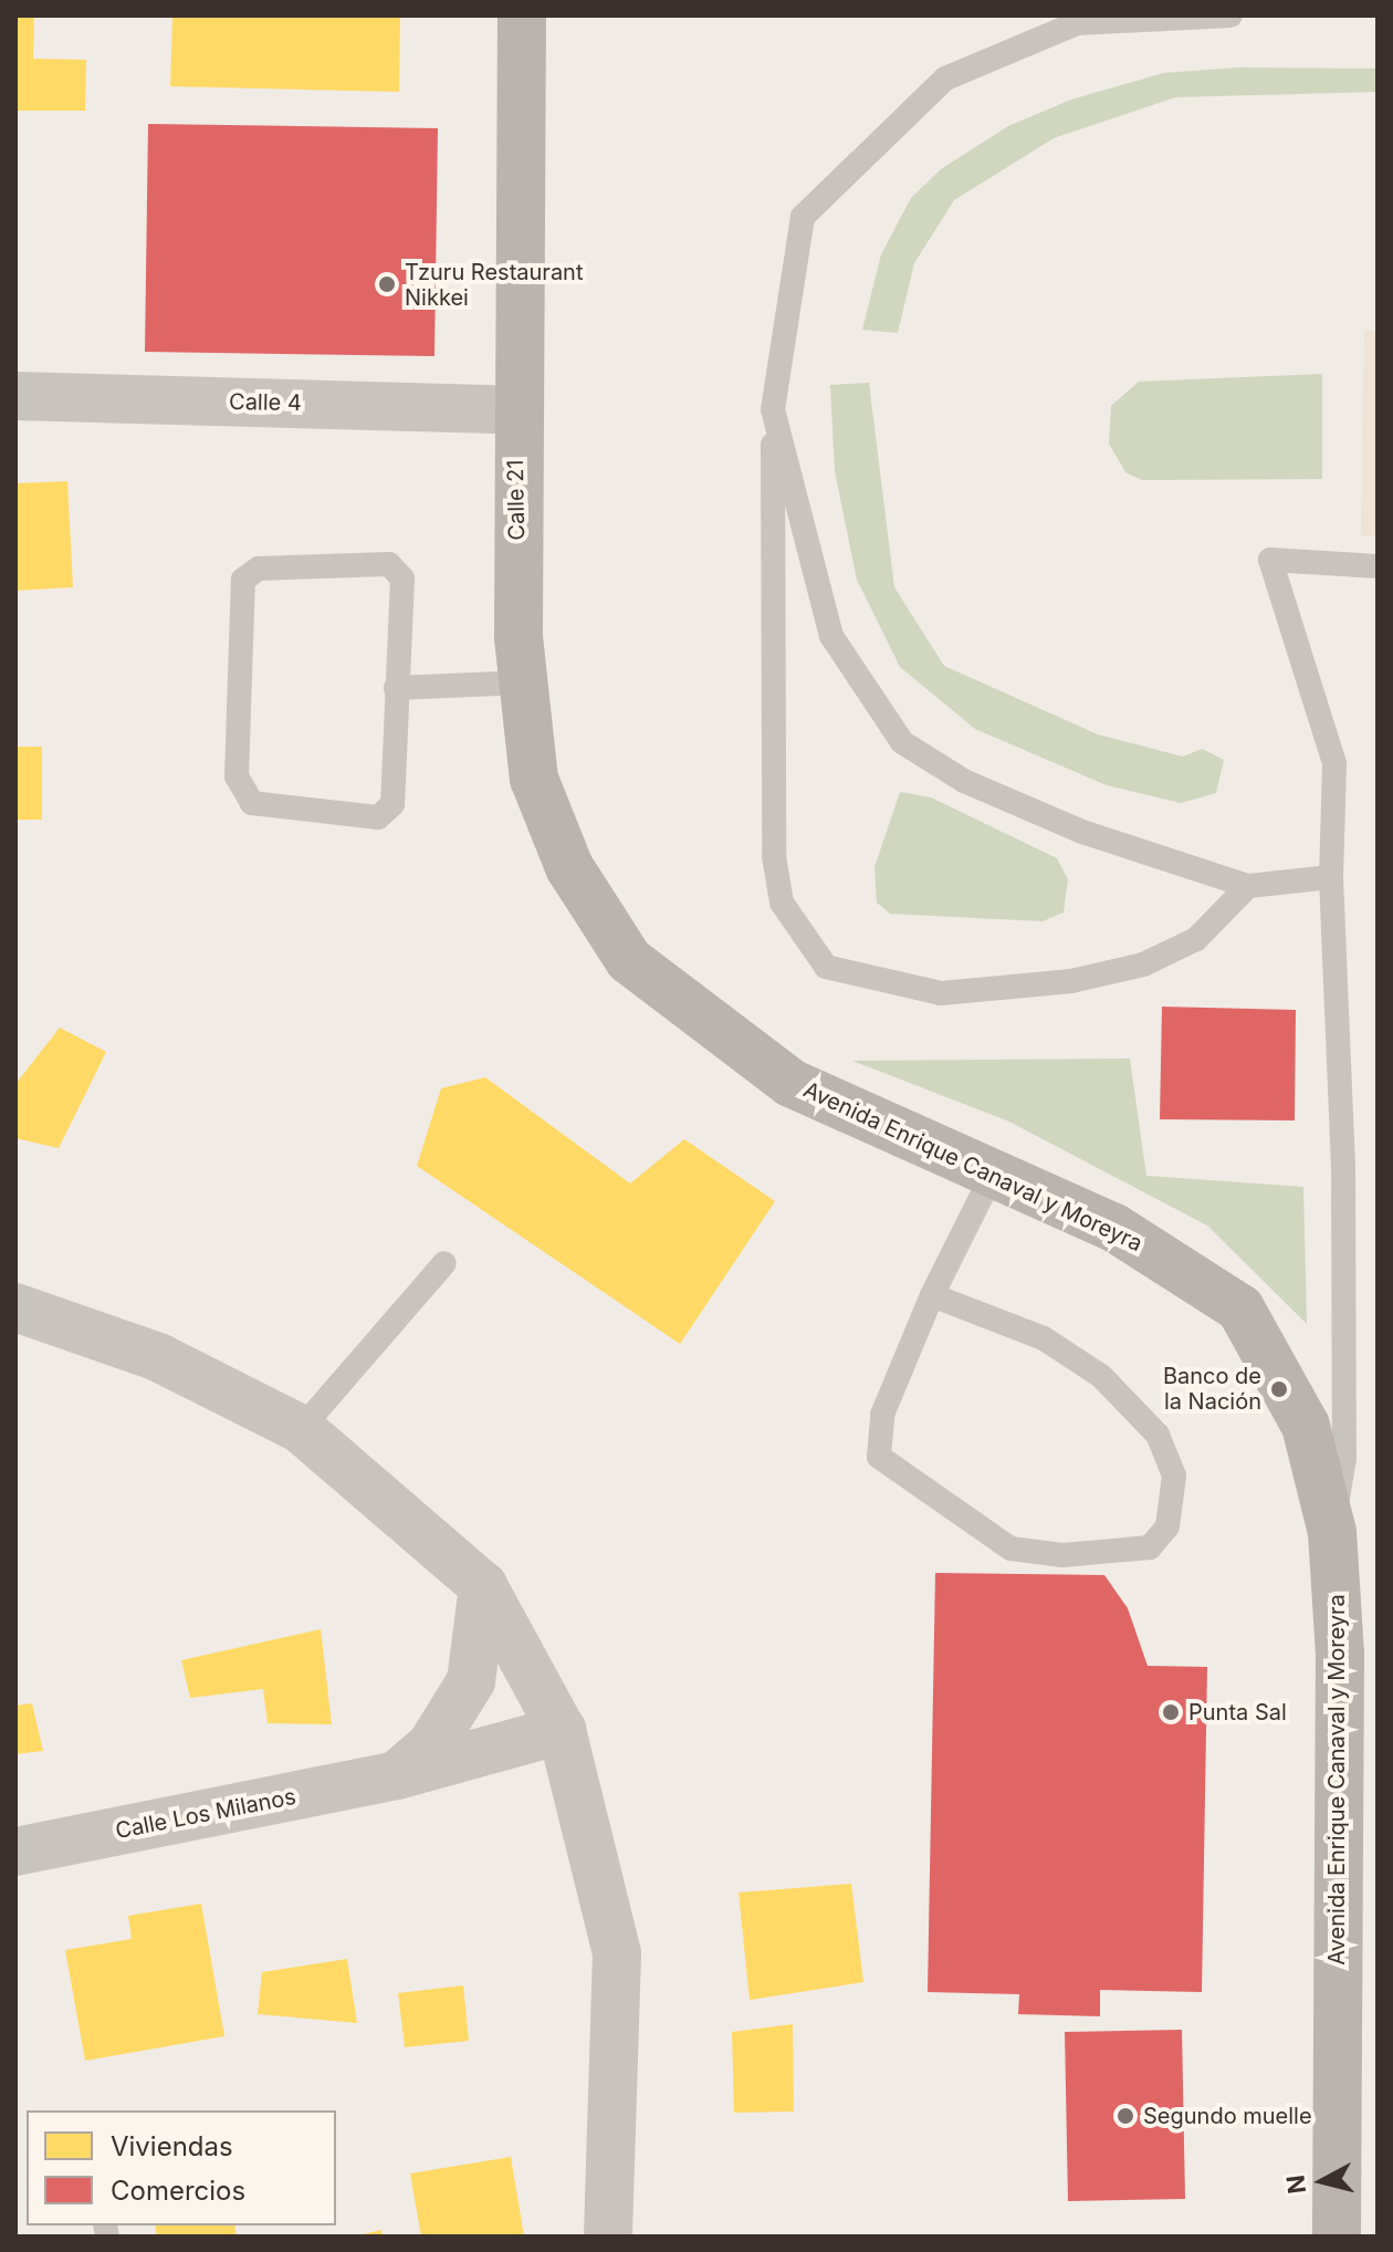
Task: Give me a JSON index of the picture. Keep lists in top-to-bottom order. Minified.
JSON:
{"streets":{"street":["Calle 4","Calle 21","Avenida Enrique Canaval y Moreyra","Calle Los Milanos"]},"crossings":[["Calle 4","Calle 21"],["Calle 21","Avenida Enrique Canaval y Moreyra"]],"places":["Tzuru Restaurant Nikkei","Banco de la Nación","Punta Sal","Segundo muelle"],"legend":["Viviendas","Comercios"],"north":"left"}
